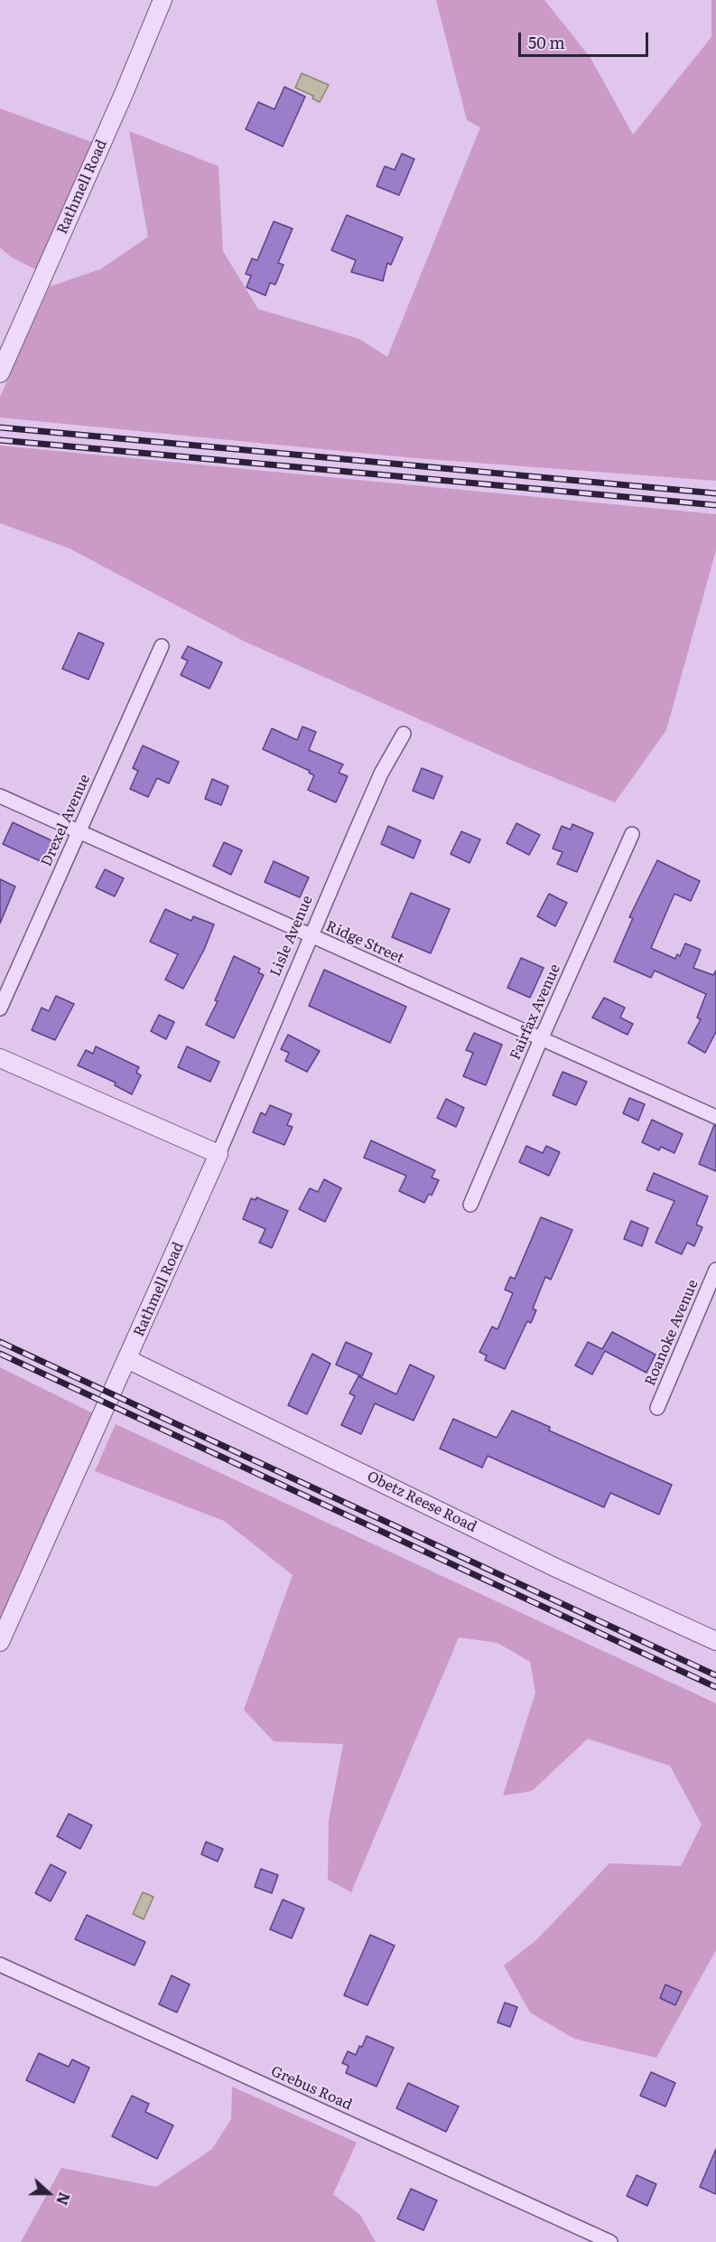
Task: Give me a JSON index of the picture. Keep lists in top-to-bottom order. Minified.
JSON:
{"streets":{"street":["Rathmell Road","Drexel Avenue","Lisle Avenue","Ridge Street","Fairfax Avenue","Roanoke Avenue","Obetz Reese Road","Grebus Road"]},"crossings":[["Rathmell Road","Lisle Avenue"],["Rathmell Road","Obetz Reese Road"],["Drexel Avenue","Ridge Street"],["Lisle Avenue","Ridge Street"],["Ridge Street","Fairfax Avenue"]],"scale_bar":"50 m","north":"right"}
